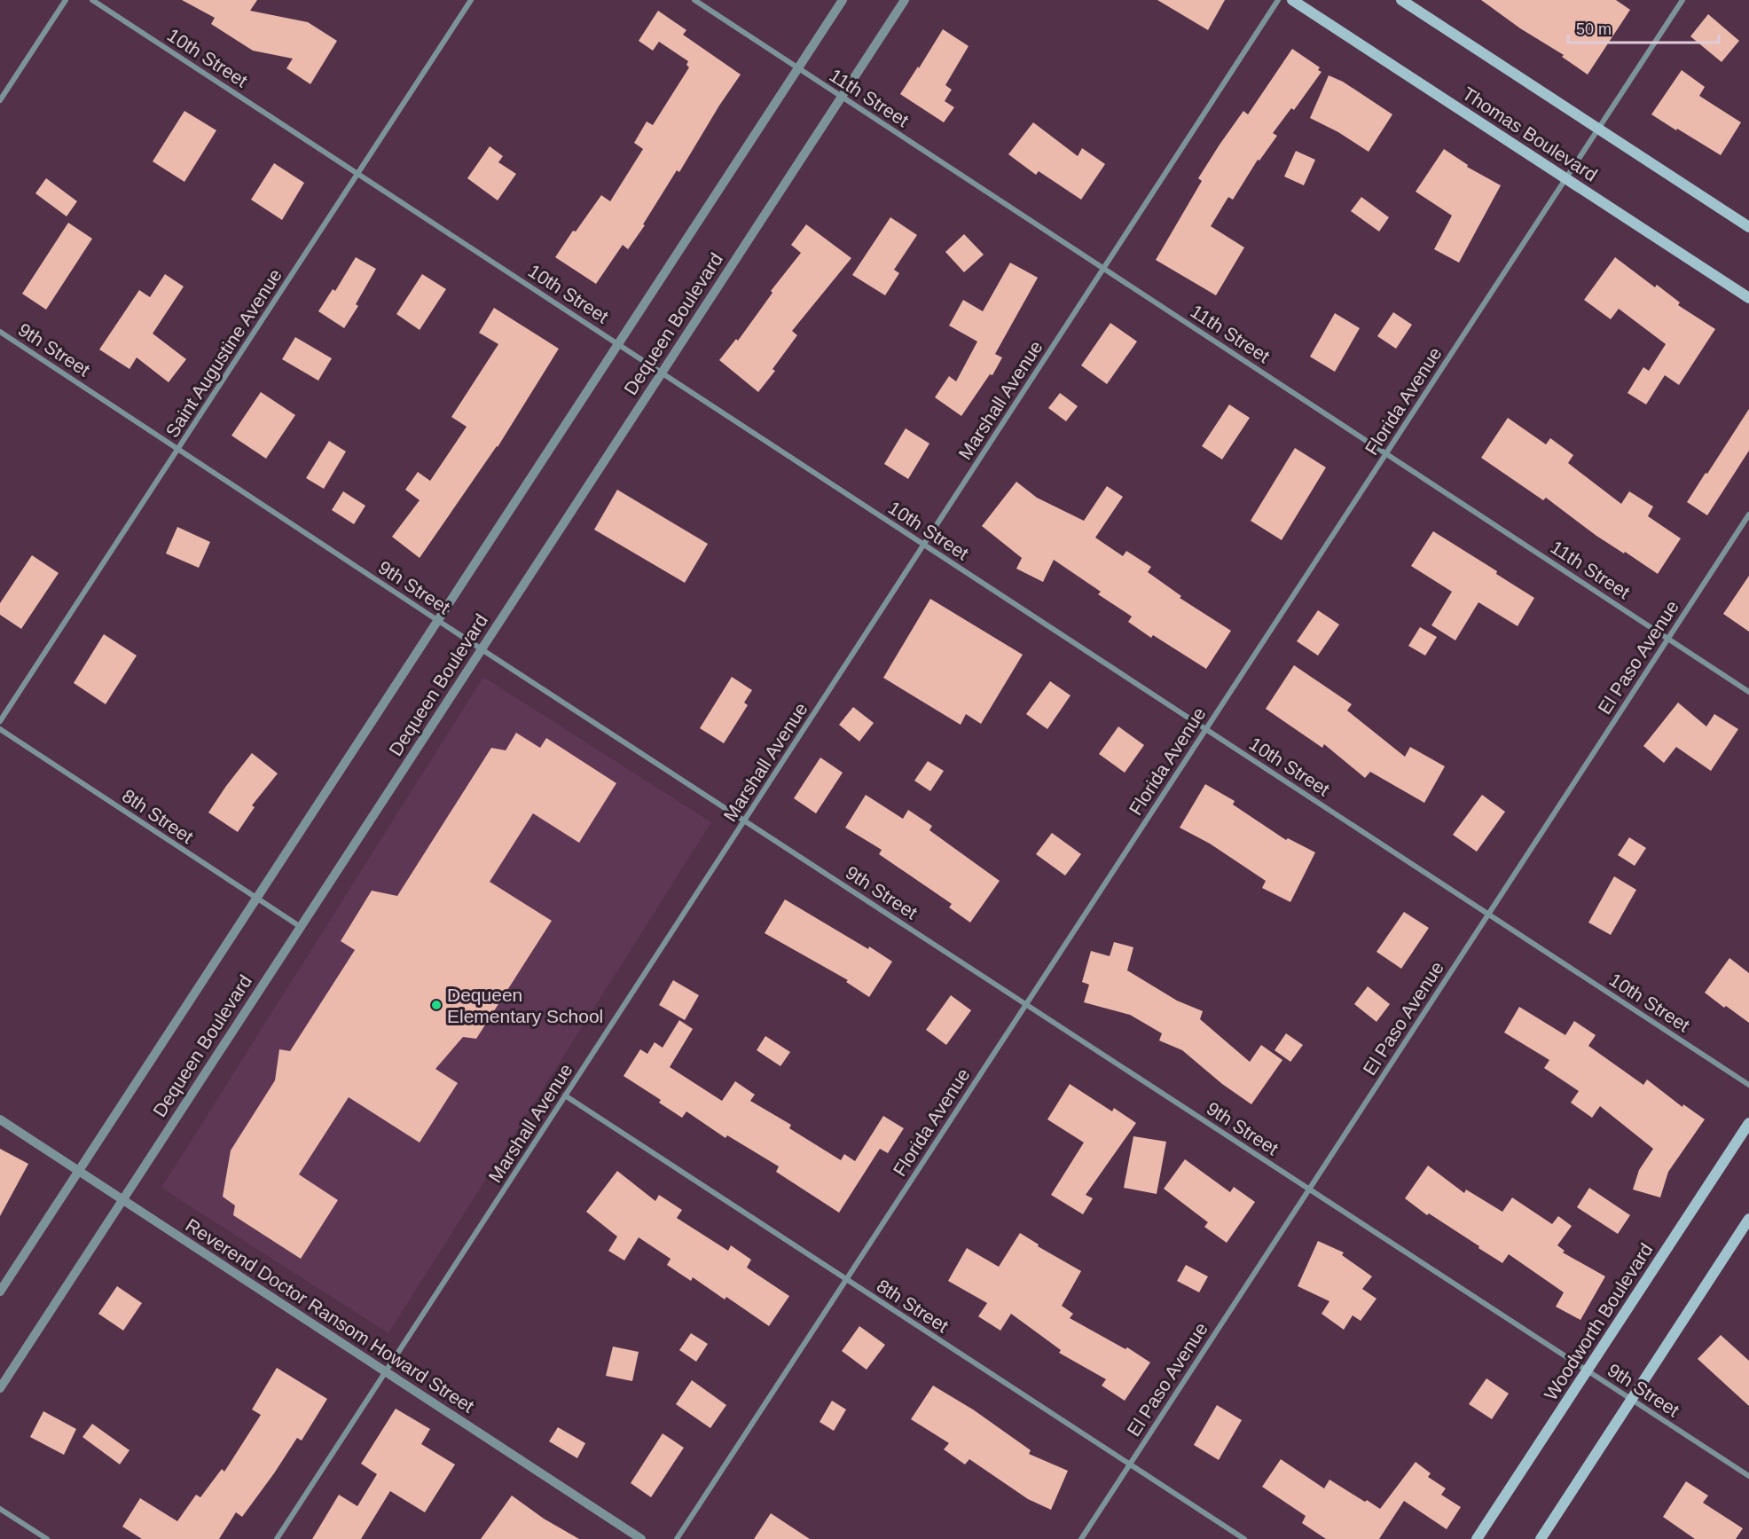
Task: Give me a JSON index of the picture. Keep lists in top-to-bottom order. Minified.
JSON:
{"streets":{"main road":["Thomas Boulevard","Woodworth Boulevard"],"street":["10th Street","11th Street","Dequeen Boulevard","9th Street","Saint Augustine Avenue","Marshall Avenue","Florida Avenue","El Paso Avenue","8th Street","Reverend Doctor Ransom Howard Street"]},"crossings":[["10th Street","Dequeen Boulevard"],["10th Street","Saint Augustine Avenue"],["10th Street","Marshall Avenue"],["10th Street","Florida Avenue"],["10th Street","El Paso Avenue"],["11th Street","Dequeen Boulevard"],["11th Street","Marshall Avenue"],["11th Street","Florida Avenue"],["11th Street","El Paso Avenue"],["Thomas Boulevard","Florida Avenue"],["Dequeen Boulevard","9th Street"],["Dequeen Boulevard","8th Street"],["Dequeen Boulevard","Reverend Doctor Ransom Howard Street"],["9th Street","Saint Augustine Avenue"],["9th Street","Marshall Avenue"],["9th Street","Florida Avenue"],["9th Street","El Paso Avenue"],["9th Street","Woodworth Boulevard"],["Marshall Avenue","8th Street"],["Marshall Avenue","Reverend Doctor Ransom Howard Street"],["Florida Avenue","8th Street"],["El Paso Avenue","8th Street"]],"places":["Dequeen Elementary School"],"scale_bar":"50 m"}
